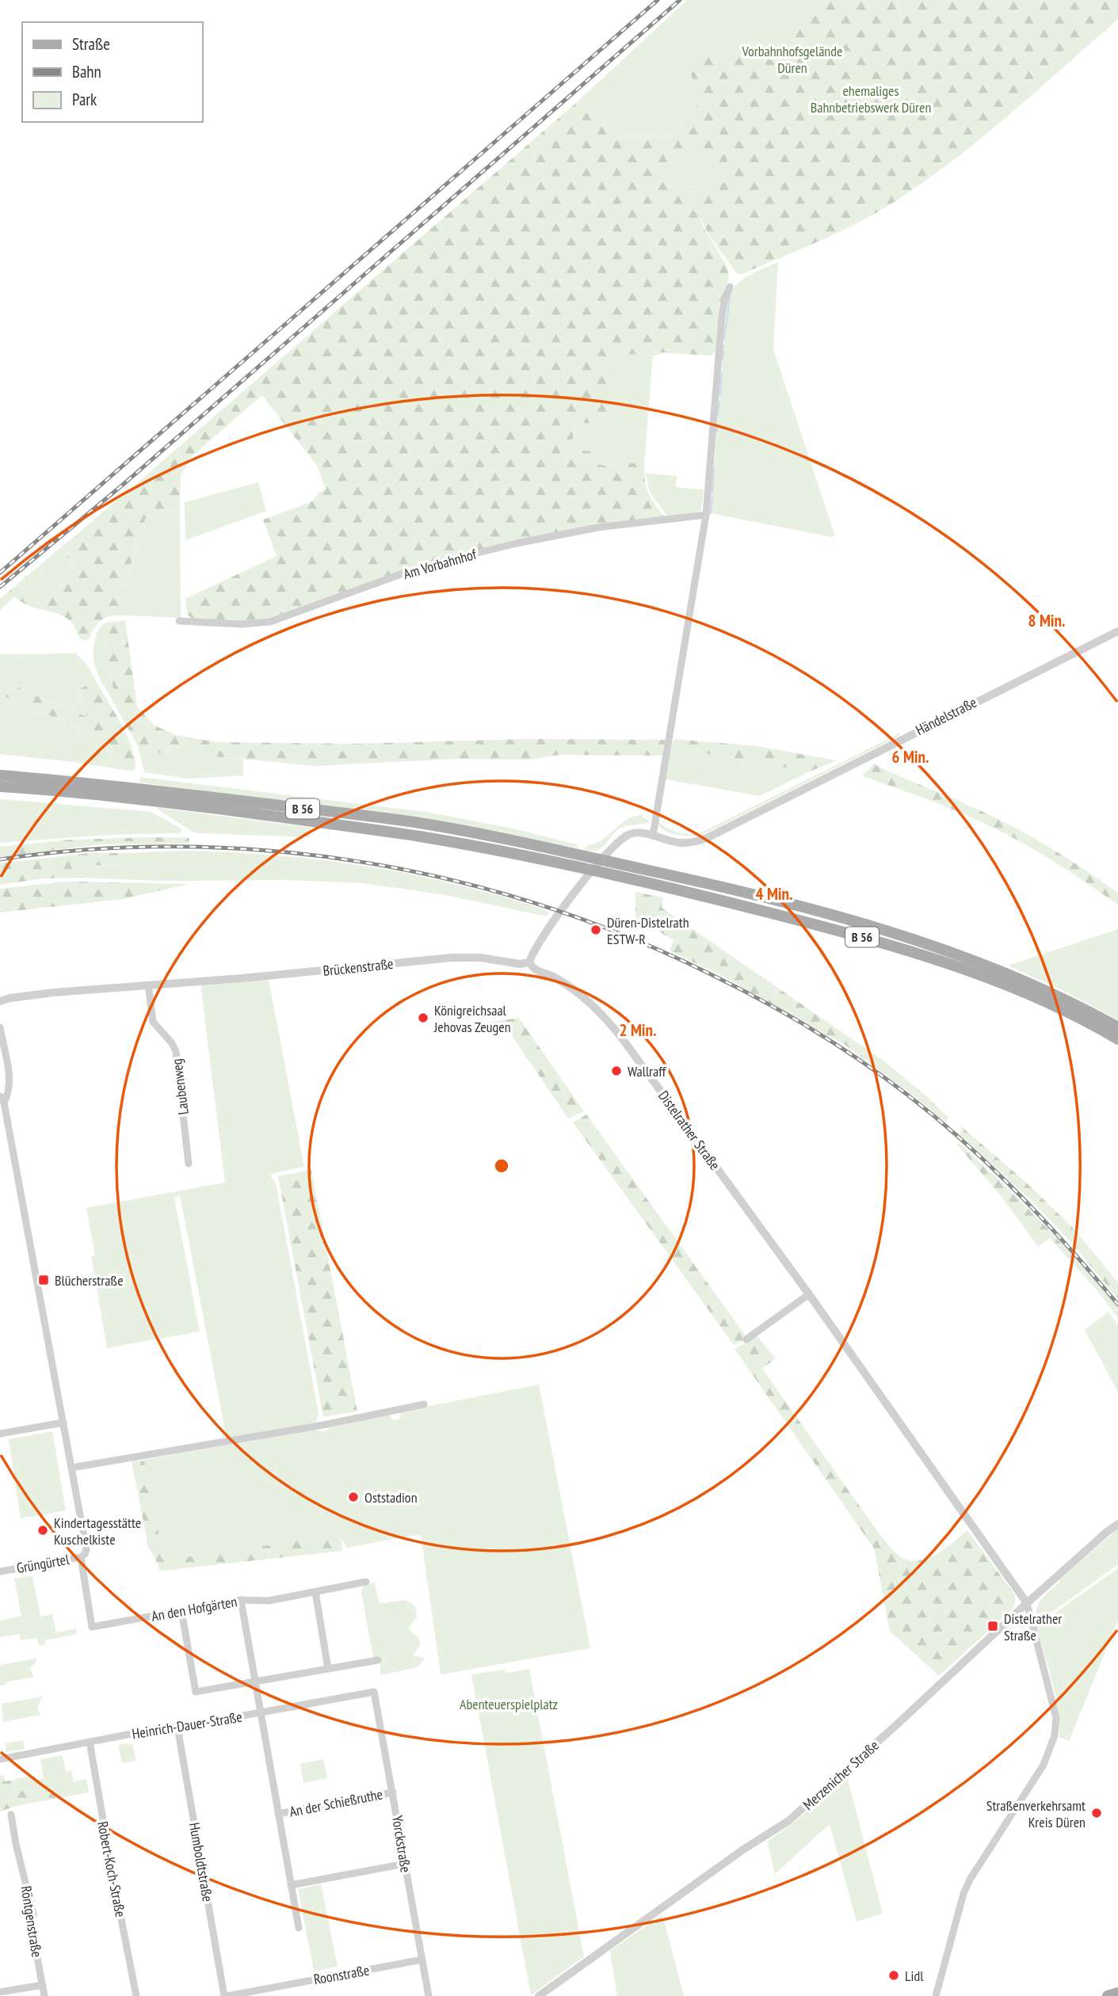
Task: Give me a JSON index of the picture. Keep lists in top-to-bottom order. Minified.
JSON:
{"streets":{"main road":["B 56"],"street":["Am Vorbahnhof","Händelstraße","Brückenstraße","Laubenweg","Distelrather Straße","Grüngürtel","An den Hofgärten","Heinrich-Dauer-Straße","Merzenicher Straße","An der Schießruthe","Yorckstraße","Humboldtstraße","Robert-Koch-Straße","Röntgenstraße","Roonstraße"]},"crossings":[["Brückenstraße","Laubenweg"],["Brückenstraße","Distelrather Straße"],["Distelrather Straße","Merzenicher Straße"],["Grüngürtel","An den Hofgärten"],["An den Hofgärten","An der Schießruthe"],["Heinrich-Dauer-Straße","An der Schießruthe"],["Heinrich-Dauer-Straße","Yorckstraße"],["Heinrich-Dauer-Straße","Humboldtstraße"],["Heinrich-Dauer-Straße","Robert-Koch-Straße"],["An der Schießruthe","Yorckstraße"],["Yorckstraße","Roonstraße"],["Humboldtstraße","Roonstraße"]],"parks":["Vorbahnhofsgelände Düren","ehemaliges Bahnbetriebswerk Düren","Abenteuerspielplatz"],"places":{"other":["Düren-Distelrath ESTW-R","Königreichsaal Jehovas Zeugen","Wallraff","Oststadion","Kindertagesstätte Kuschelkiste","Straßenverkehrsamt Kreis Düren","Lidl"],"transit":["Blücherstraße","Distelrather Straße"]},"legend":["Straße","Bahn","Park"],"rings":["8 Min.","6 Min.","4 Min.","2 Min."]}
